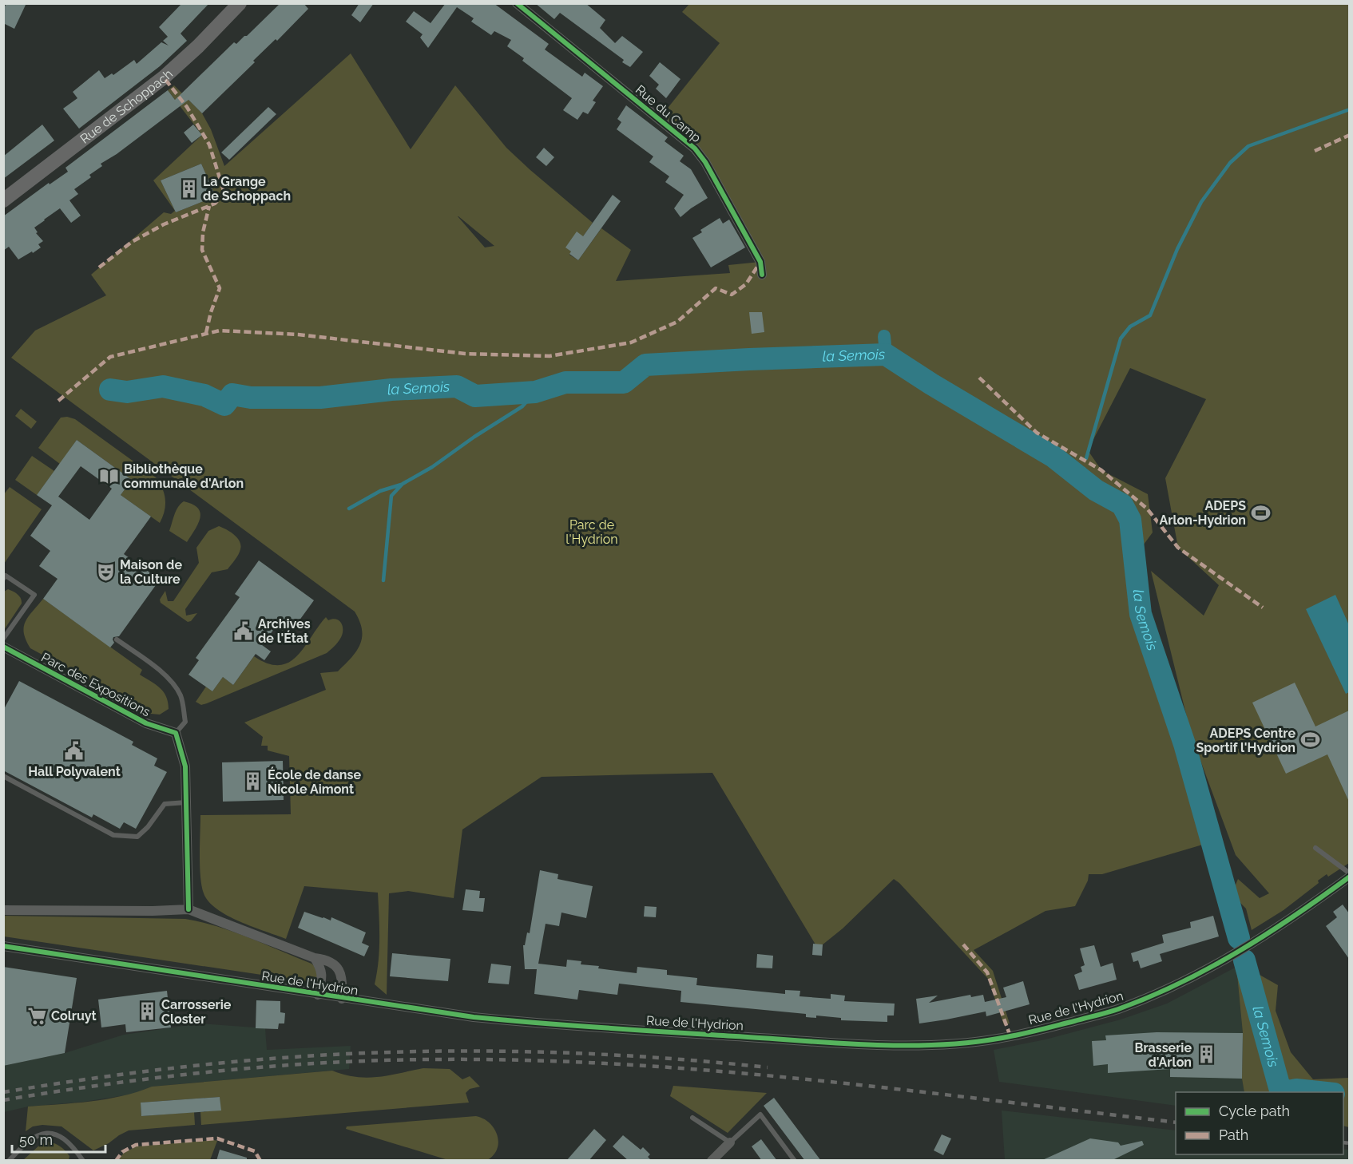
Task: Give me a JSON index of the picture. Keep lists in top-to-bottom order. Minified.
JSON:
{"streets":{"main road":["Rue de Schoppach"],"street":["Rue du Camp","Parc des Expositions","Rue de l'Hydrion"]},"water":["la Semois"],"parks":["Parc de l'Hydrion"],"places":{"building":["La Grange de Schoppach","École de danse Nicole Aimont","Carrosserie Closter","Brasserie d'Arlon"],"library":["Bibliothèque communale d'Arlon"],"sports":["ADEPS Arlon-Hydrion","ADEPS Centre Sportif l'Hydrion"],"theatre":["Maison de la Culture"],"public building":["Archives de l'État","Hall Polyvalent"],"supermarket":["Colruyt"]},"legend":["Cycle path","Path"],"scale_bar":"50 m"}
